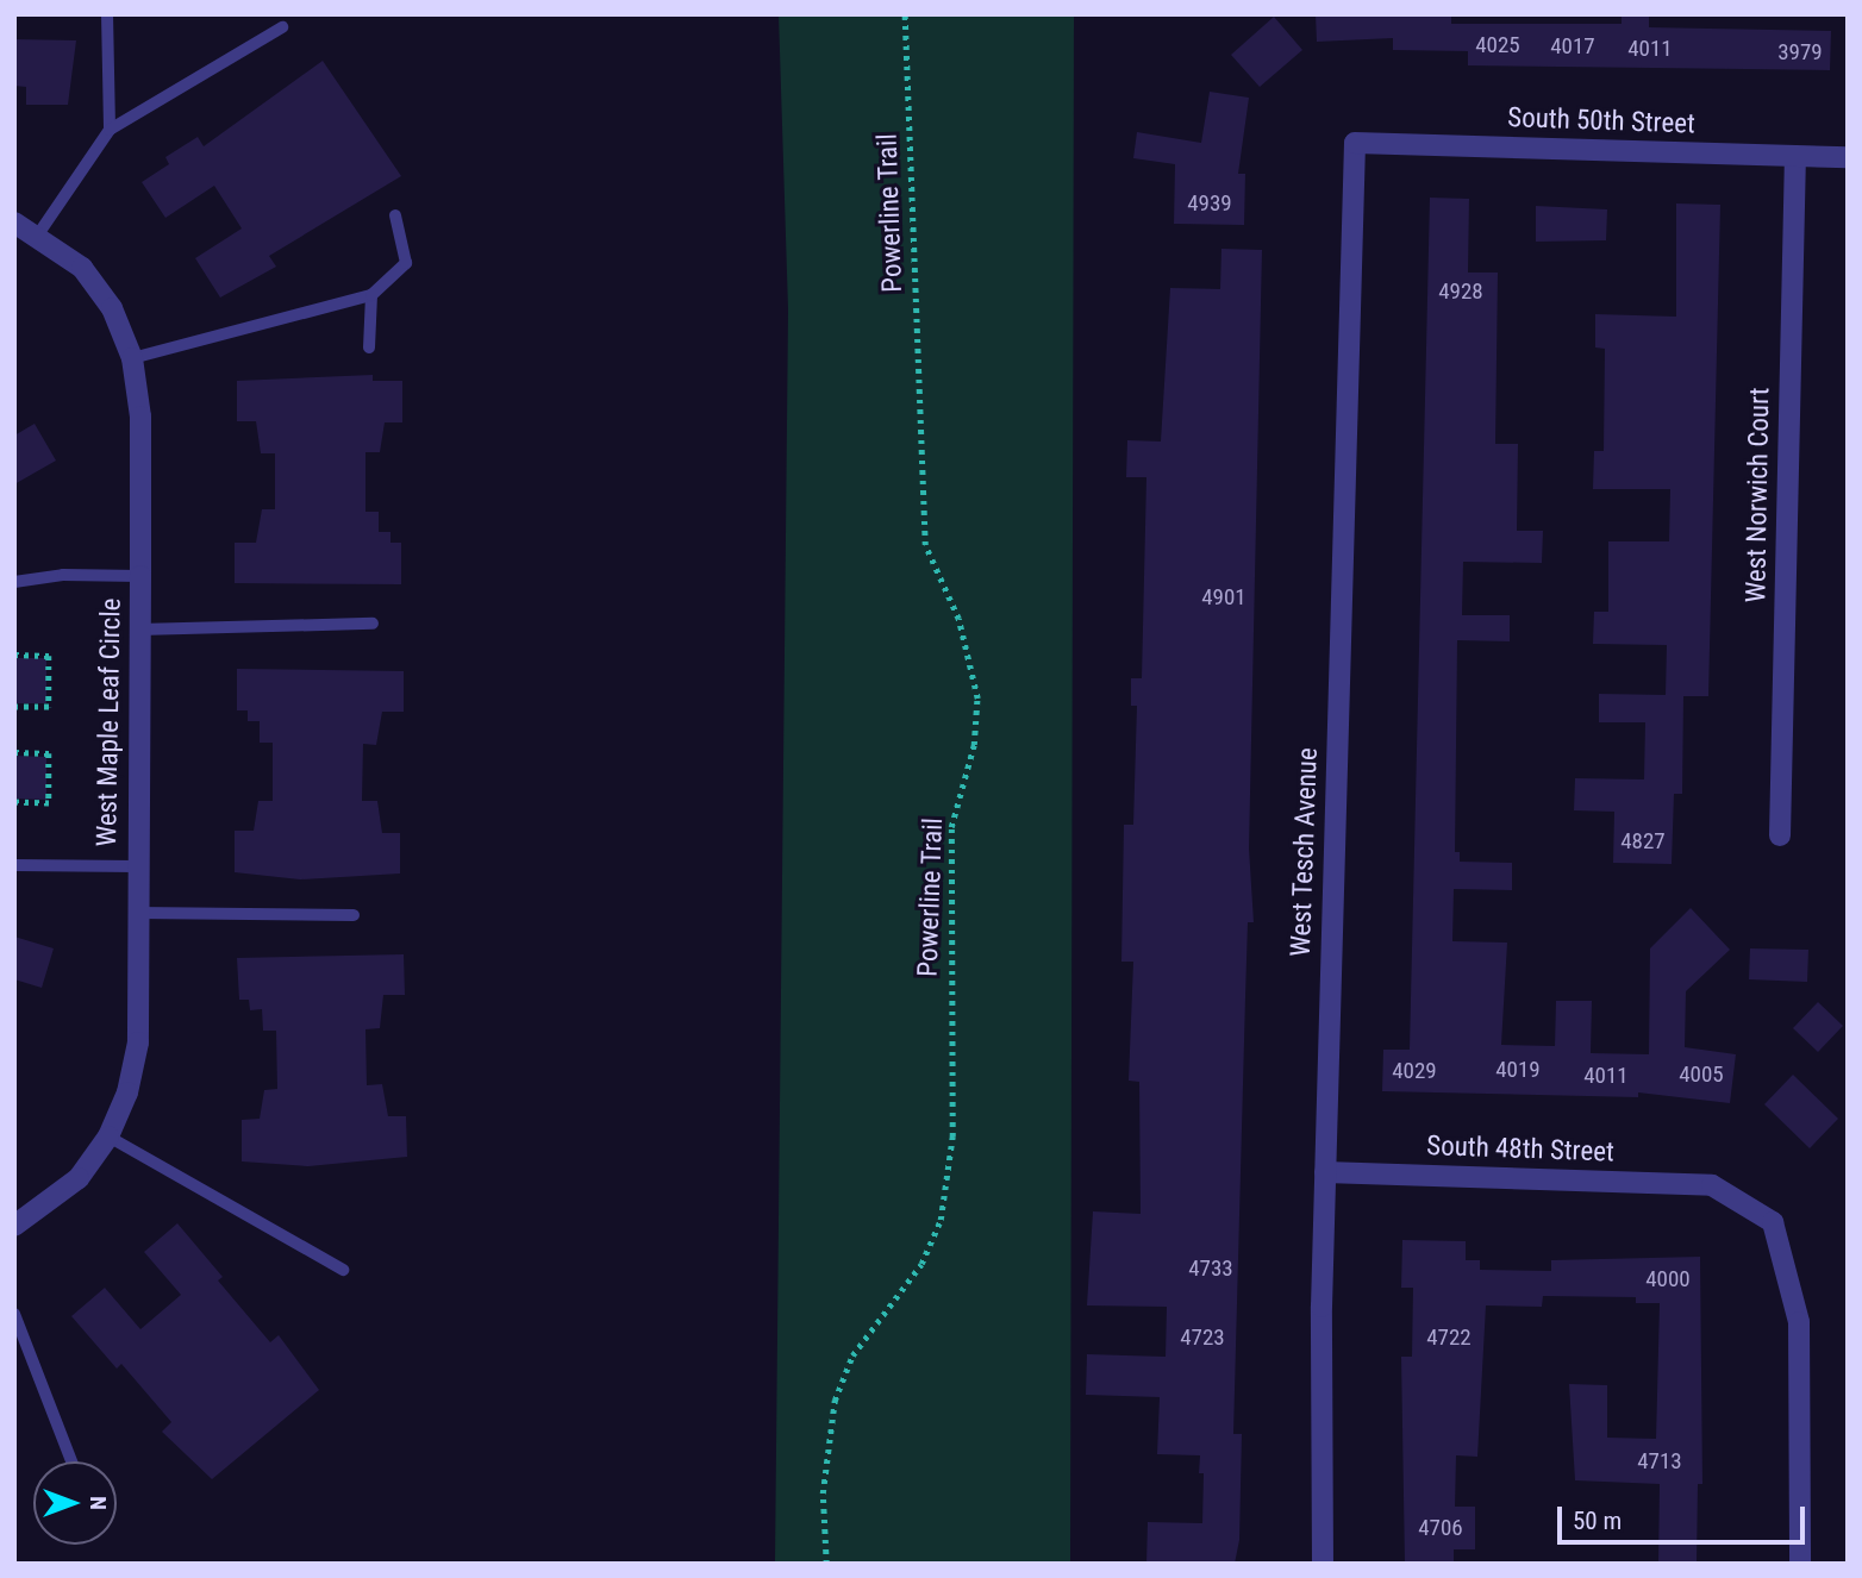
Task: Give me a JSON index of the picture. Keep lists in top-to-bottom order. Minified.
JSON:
{"streets":{"street":["South 50th Street","West Norwich Court","West Maple Leaf Circle","West Tesch Avenue","South 48th Street"],"path":["Powerline Trail"]},"crossings":[["South 50th Street","West Norwich Court"],["South 50th Street","West Tesch Avenue"],["West Tesch Avenue","South 48th Street"]],"house_numbers":["4025","4017","4011","3979","4939","4928","4901","4827","4019","4029","4005","4011","4733","4000","4723","4722","4713","4706"],"scale_bar":"50 m","north":"right"}
